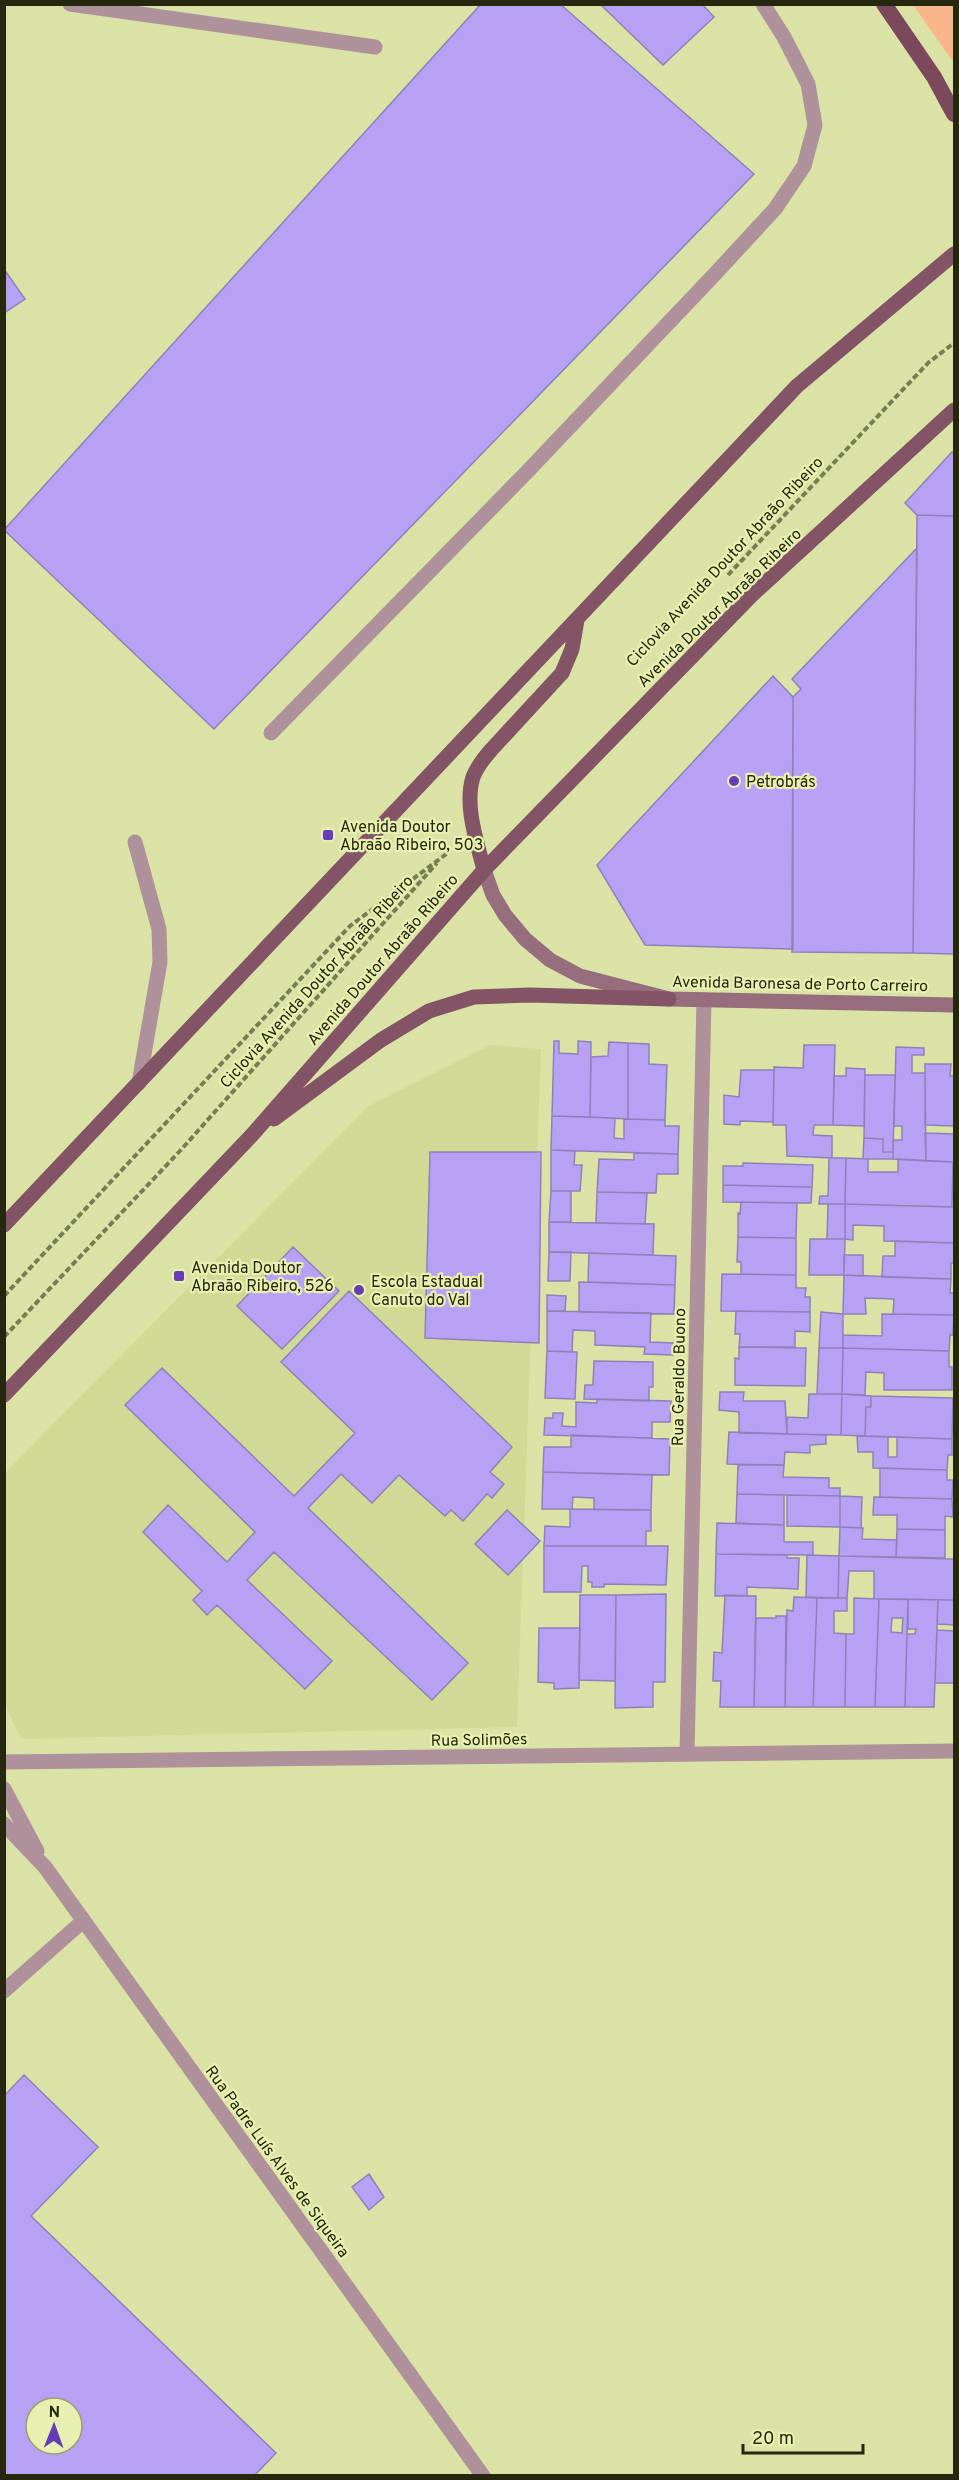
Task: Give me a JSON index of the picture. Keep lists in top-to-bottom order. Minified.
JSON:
{"streets":{"main road":["Avenida Doutor Abraão Ribeiro","Avenida Baronesa de Porto Carreiro"],"street":["Rua Geraldo Buono","Rua Solimões","Rua Padre Luís Alves de Siqueira"],"path":["Ciclovia Avenida Doutor Abraão Ribeiro"]},"crossings":[["Avenida Doutor Abraão Ribeiro","Avenida Baronesa de Porto Carreiro"],["Avenida Baronesa de Porto Carreiro","Rua Geraldo Buono"],["Rua Geraldo Buono","Rua Solimões"]],"places":{"other":["Petrobrás","Escola Estadual Canuto do Val"],"transit":["Avenida Doutor Abraão Ribeiro, 503","Avenida Doutor Abraão Ribeiro, 526"]},"scale_bar":"20 m","north":"top"}
